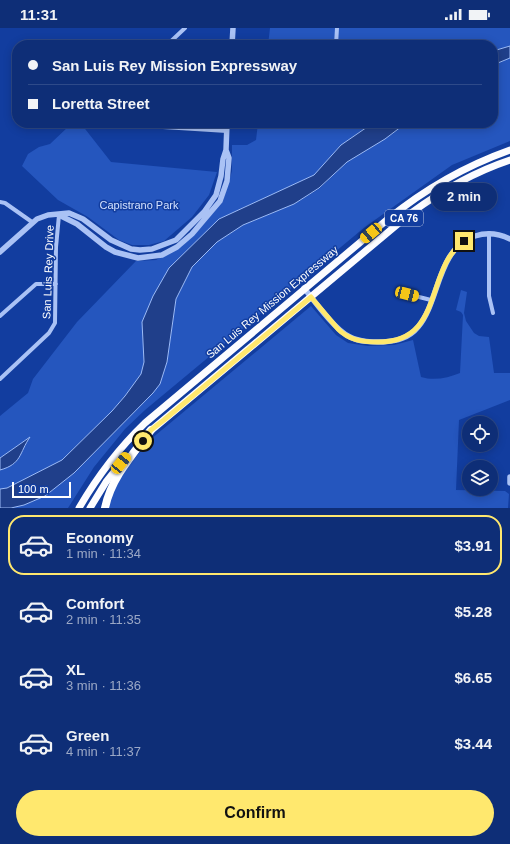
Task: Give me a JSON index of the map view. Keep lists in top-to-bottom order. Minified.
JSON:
{"streets":{"highway":["CA 76","San Luis Rey Mission Expressway"],"street":["San Luis Rey Drive"]},"crossings":[["CA 76","San Luis Rey Mission Expressway"]],"parks":["Capistrano Park"],"scale_bar":"100 m","page":{"status":"11:31","banner":["San Luis Rey Mission Expressway","Loretta Street"],"bubble":"2 min","scale":"100 m","list":[{"name":"Economy","note":"1 min · 11:34","value":"$3.91"},{"name":"Comfort","note":"2 min · 11:35","value":"$5.28"},{"name":"XL","note":"3 min · 11:36","value":"$6.65"},{"name":"Green","note":"4 min · 11:37","value":"$3.44"}],"buttons":"Confirm"}}
